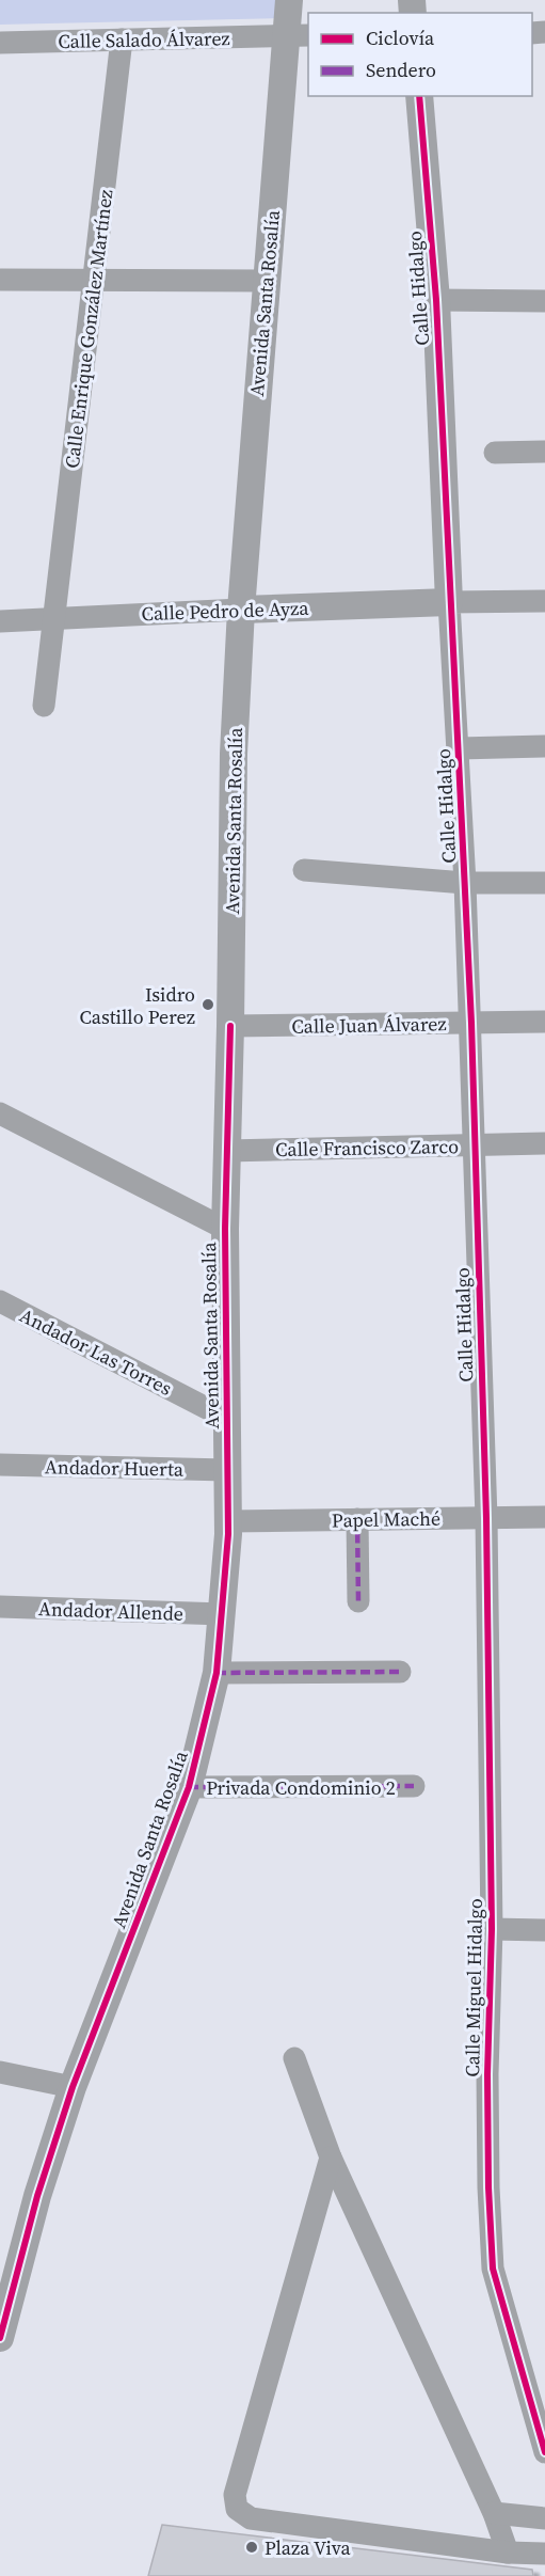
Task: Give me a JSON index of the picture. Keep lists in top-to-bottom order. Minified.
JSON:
{"streets":{"street":["Calle Salado Álvarez","Calle Hidalgo","Avenida Santa Rosalía","Calle Enrique González Martínez","Calle Pedro de Ayza","Calle Juan Álvarez","Calle Francisco Zarco","Andador Las Torres","Andador Huerta","Papel Maché","Andador Allende","Privada Condominio 2","Calle Miguel Hidalgo"]},"crossings":[["Calle Salado Álvarez","Avenida Santa Rosalía"],["Calle Salado Álvarez","Calle Enrique González Martínez"],["Calle Hidalgo","Calle Pedro de Ayza"],["Calle Hidalgo","Calle Juan Álvarez"],["Calle Hidalgo","Calle Francisco Zarco"],["Calle Hidalgo","Papel Maché"],["Calle Hidalgo","Calle Miguel Hidalgo"],["Avenida Santa Rosalía","Calle Pedro de Ayza"],["Avenida Santa Rosalía","Calle Juan Álvarez"],["Avenida Santa Rosalía","Calle Francisco Zarco"],["Avenida Santa Rosalía","Andador Las Torres"],["Avenida Santa Rosalía","Andador Huerta"],["Avenida Santa Rosalía","Papel Maché"],["Avenida Santa Rosalía","Andador Allende"],["Avenida Santa Rosalía","Privada Condominio 2"],["Calle Enrique González Martínez","Calle Pedro de Ayza"],["Papel Maché","Calle Miguel Hidalgo"]],"places":["Isidro Castillo Perez","Plaza Viva"],"legend":["Ciclovía","Sendero"]}
